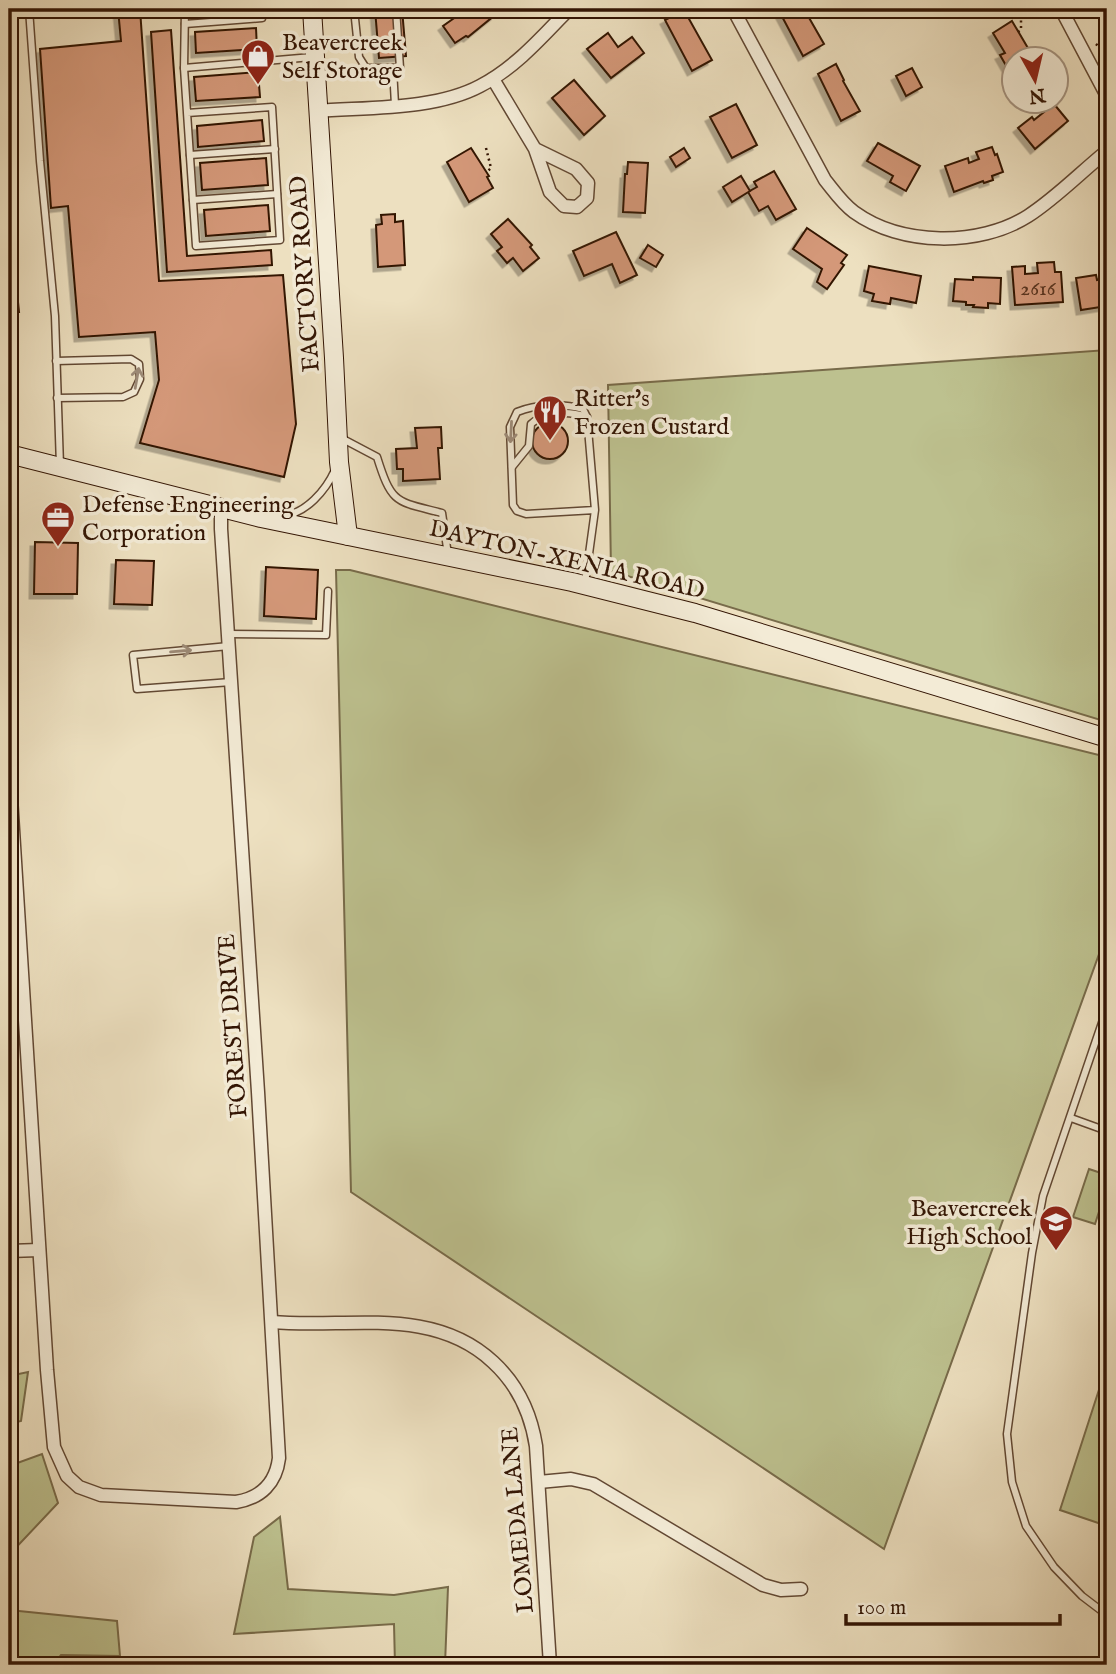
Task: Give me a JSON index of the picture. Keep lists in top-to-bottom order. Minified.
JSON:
{"streets":{"main road":["FACTORY ROAD","DAYTON-XENIA ROAD"],"street":["FOREST DRIVE","LOMEDA LANE"]},"crossings":[["FACTORY ROAD","DAYTON-XENIA ROAD"],["DAYTON-XENIA ROAD","FOREST DRIVE"],["FOREST DRIVE","LOMEDA LANE"]],"places":{"shop":["Beavercreek Self Storage"],"restaurant":["Ritter's Frozen Custard"],"office":["Defense Engineering Corporation"],"school or university":["Beavercreek High School"]},"house_numbers":["2616"],"scale_bar":"100 m","north":"bottom"}
